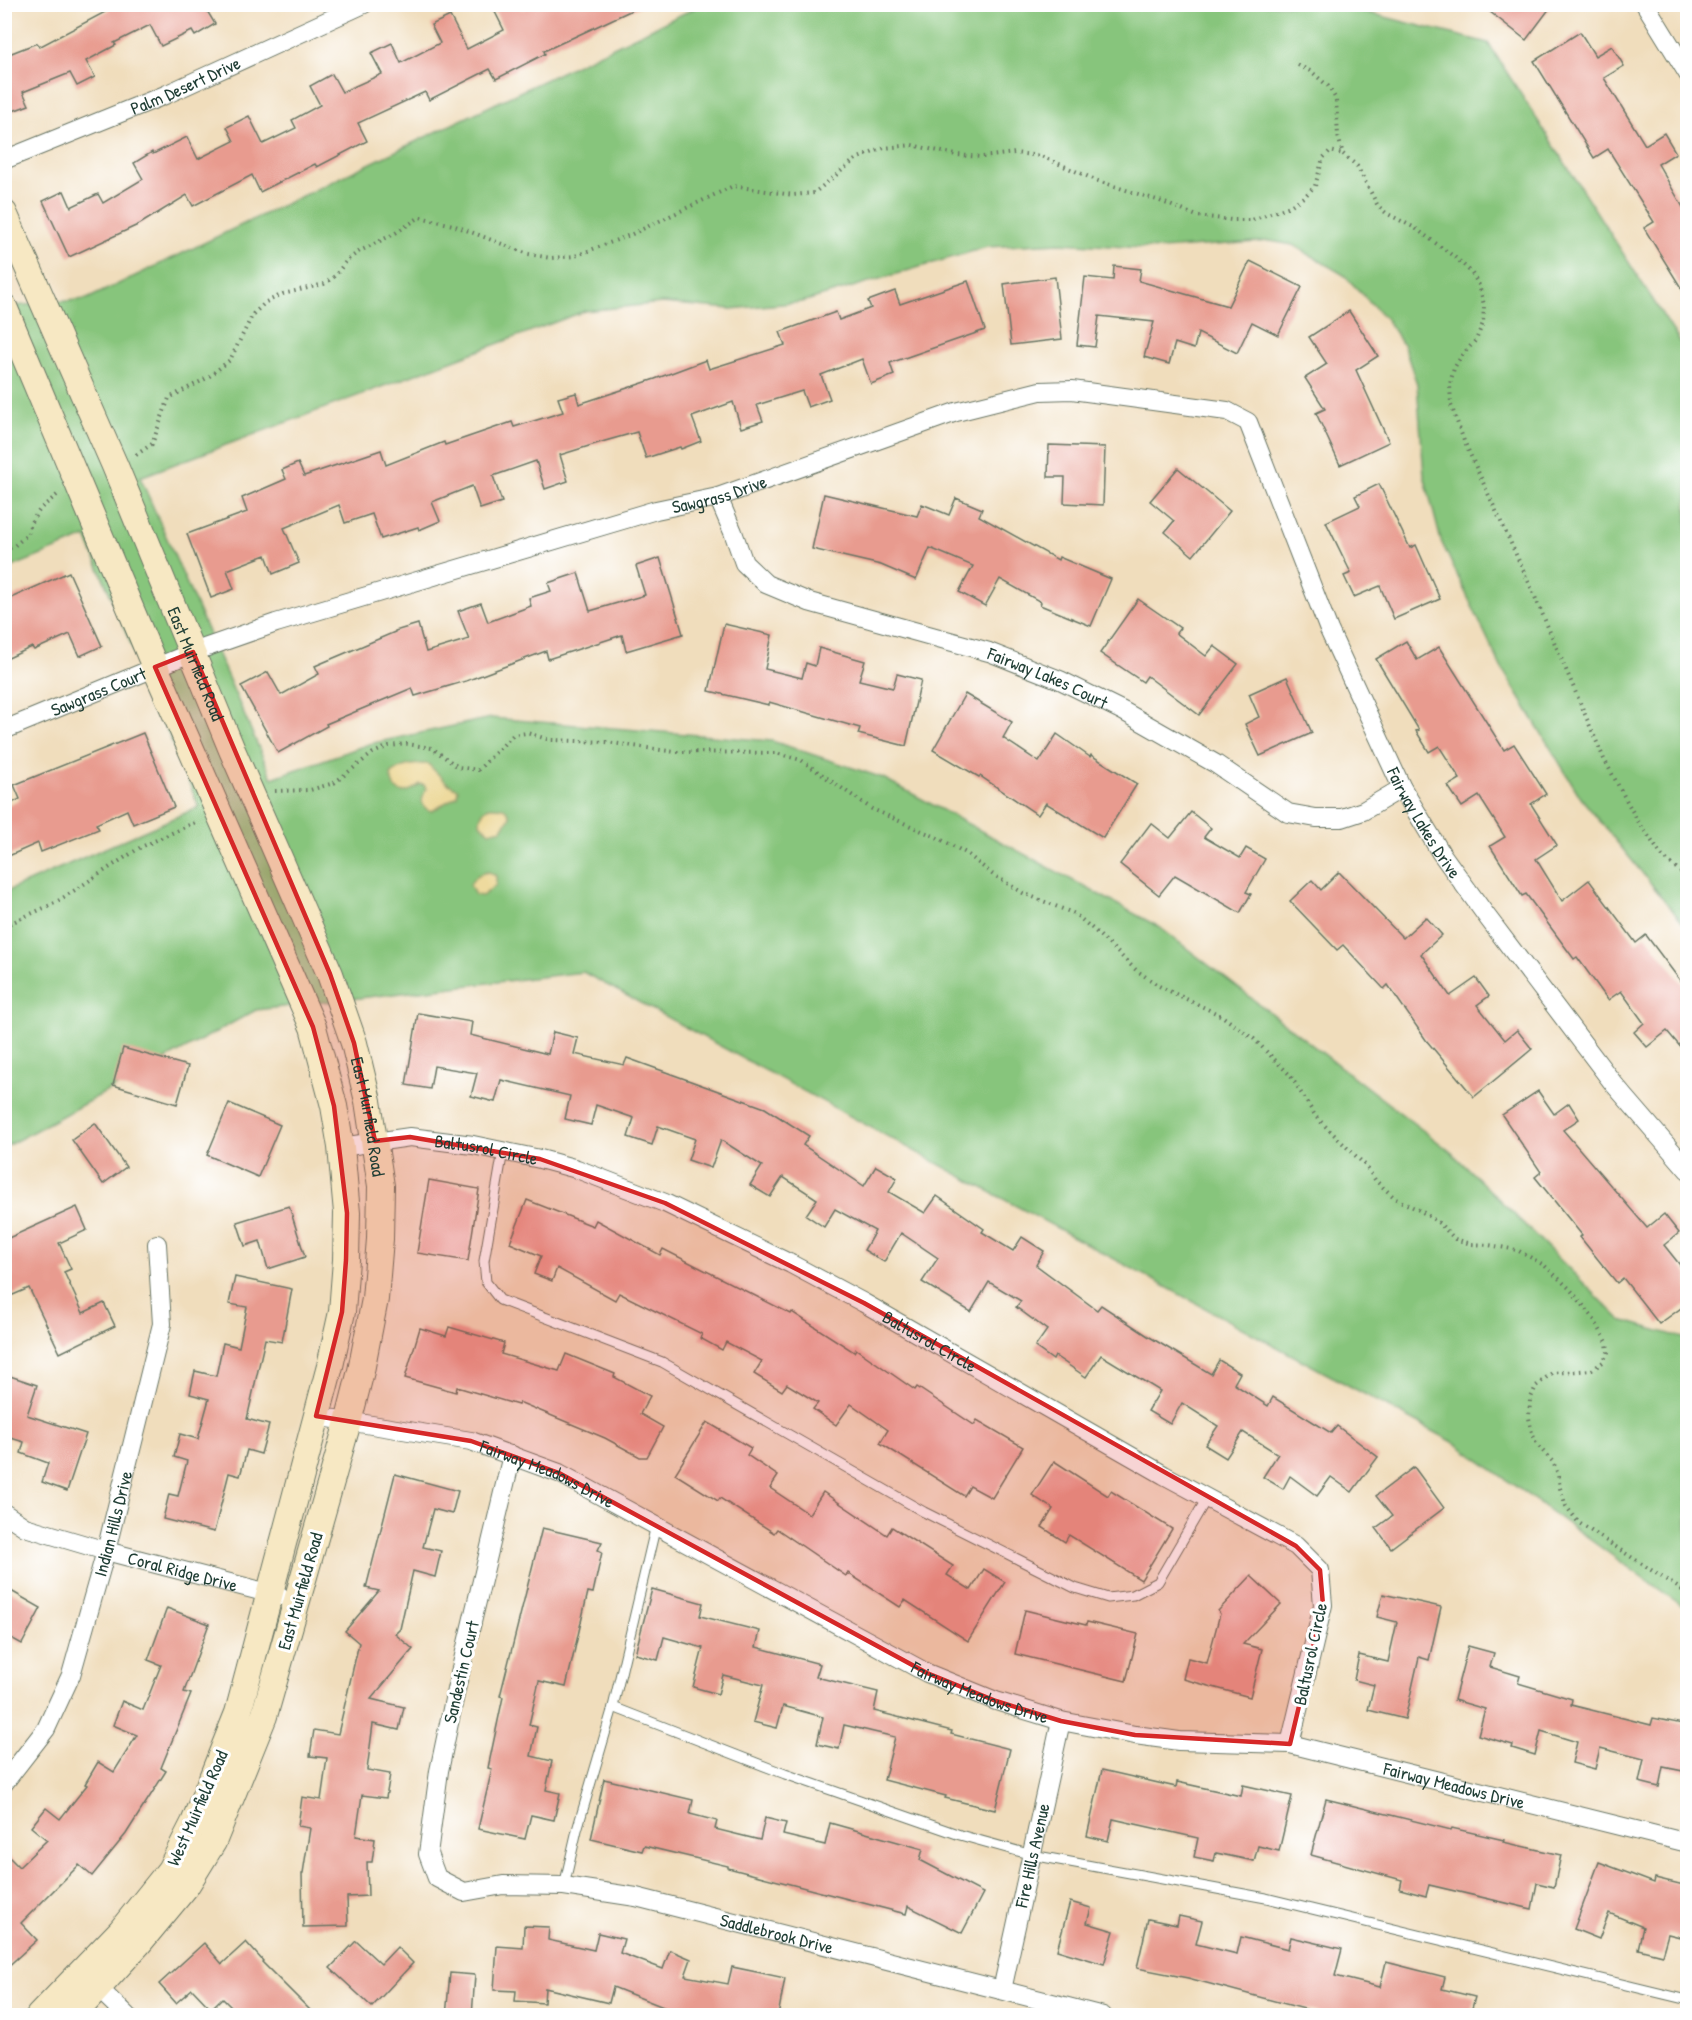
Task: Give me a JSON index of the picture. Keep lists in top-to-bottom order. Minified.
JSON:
{"streets":{"street":["Palm Desert Drive","Sawgrass Drive","East Muirfield Road","Fairway Lakes Court","Sawgrass Court","Fairway Lakes Drive","Baltusrol Circle","Fairway Meadows Drive","Indian Hills Drive","Coral Ridge Drive","Sandestin Court","West Muirfield Road","Fire Hills Avenue","Saddlebrook Drive"]},"crossings":[["Sawgrass Drive","East Muirfield Road"],["Sawgrass Drive","Fairway Lakes Court"],["Sawgrass Drive","Sawgrass Court"],["Sawgrass Drive","Fairway Lakes Drive"],["East Muirfield Road","Sawgrass Court"],["East Muirfield Road","Baltusrol Circle"],["East Muirfield Road","Fairway Meadows Drive"],["East Muirfield Road","Coral Ridge Drive"],["East Muirfield Road","West Muirfield Road"],["Fairway Lakes Court","Fairway Lakes Drive"],["Baltusrol Circle","Fairway Meadows Drive"],["Fairway Meadows Drive","Sandestin Court"],["Fairway Meadows Drive","Fire Hills Avenue"],["Indian Hills Drive","Coral Ridge Drive"],["Coral Ridge Drive","West Muirfield Road"],["Sandestin Court","Saddlebrook Drive"],["Fire Hills Avenue","Saddlebrook Drive"]]}
